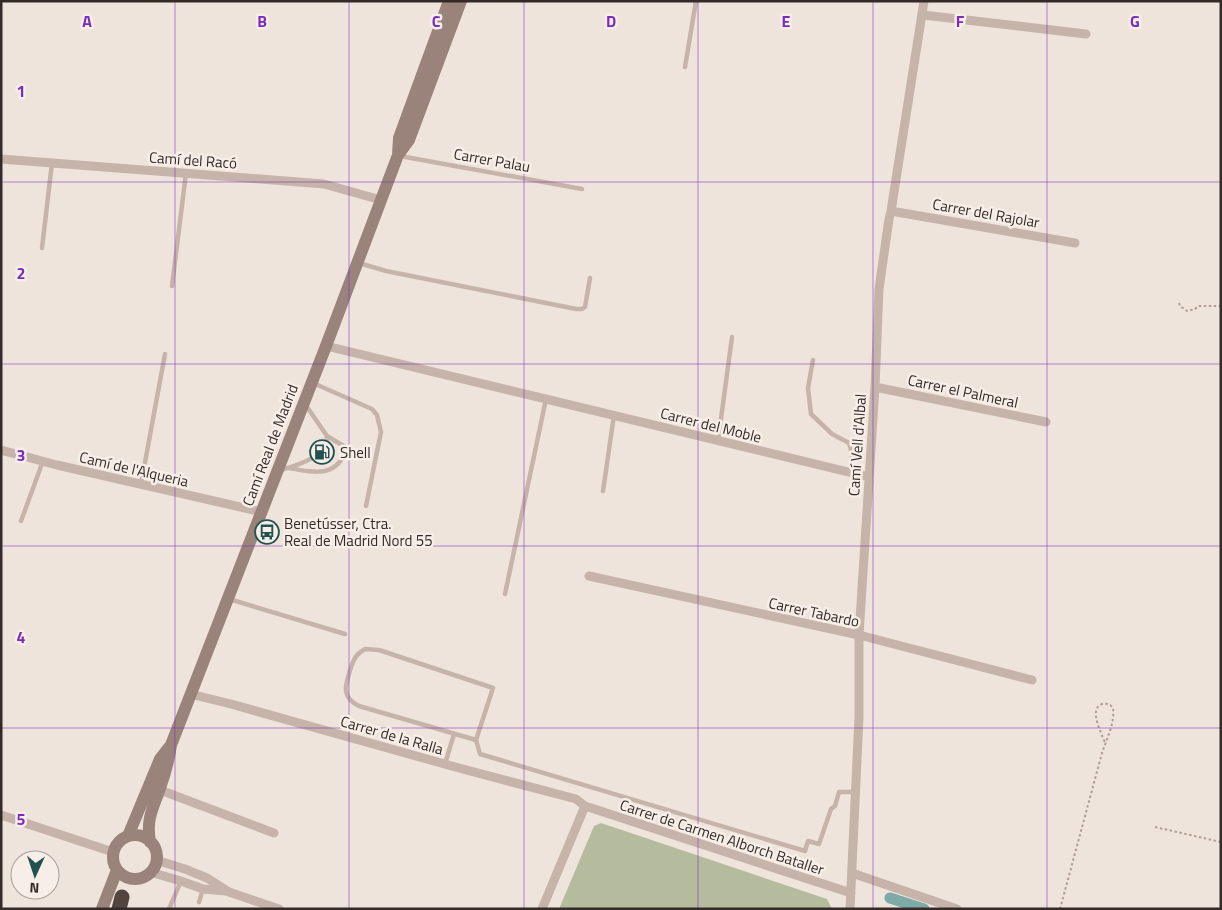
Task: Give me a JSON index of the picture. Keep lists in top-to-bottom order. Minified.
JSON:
{"streets":{"street":["Camí del Racó","Carrer del Rajolar","Carrer el Palmeral","Carrer del Moble","Camí Real de Madrid","Camí Vell d'Albal","Camí de l'Alqueria","Carrer Tabardo","Carrer de la Ralla","Carrer de Carmen Alborch Bataller"],"lane":["Carrer Palau"]},"crossings":[["Camí del Racó","Camí Real de Madrid"],["Carrer Palau","Camí Real de Madrid"],["Carrer del Rajolar","Camí Vell d'Albal"],["Carrer el Palmeral","Camí Vell d'Albal"],["Carrer del Moble","Camí Real de Madrid"],["Carrer del Moble","Camí Vell d'Albal"],["Camí Real de Madrid","Camí de l'Alqueria"],["Camí Real de Madrid","Carrer de la Ralla"],["Camí Vell d'Albal","Carrer Tabardo"],["Camí Vell d'Albal","Carrer de Carmen Alborch Bataller"],["Carrer de la Ralla","Carrer de Carmen Alborch Bataller"]],"places":{"fuel station":["Shell"],"bus stop":["Benetússer, Ctra. Real de Madrid Nord 55"]},"north":"bottom","grid":{"columns":["A","B","C","D","E","F","G"],"rows":["1","2","3","4","5"]}}
